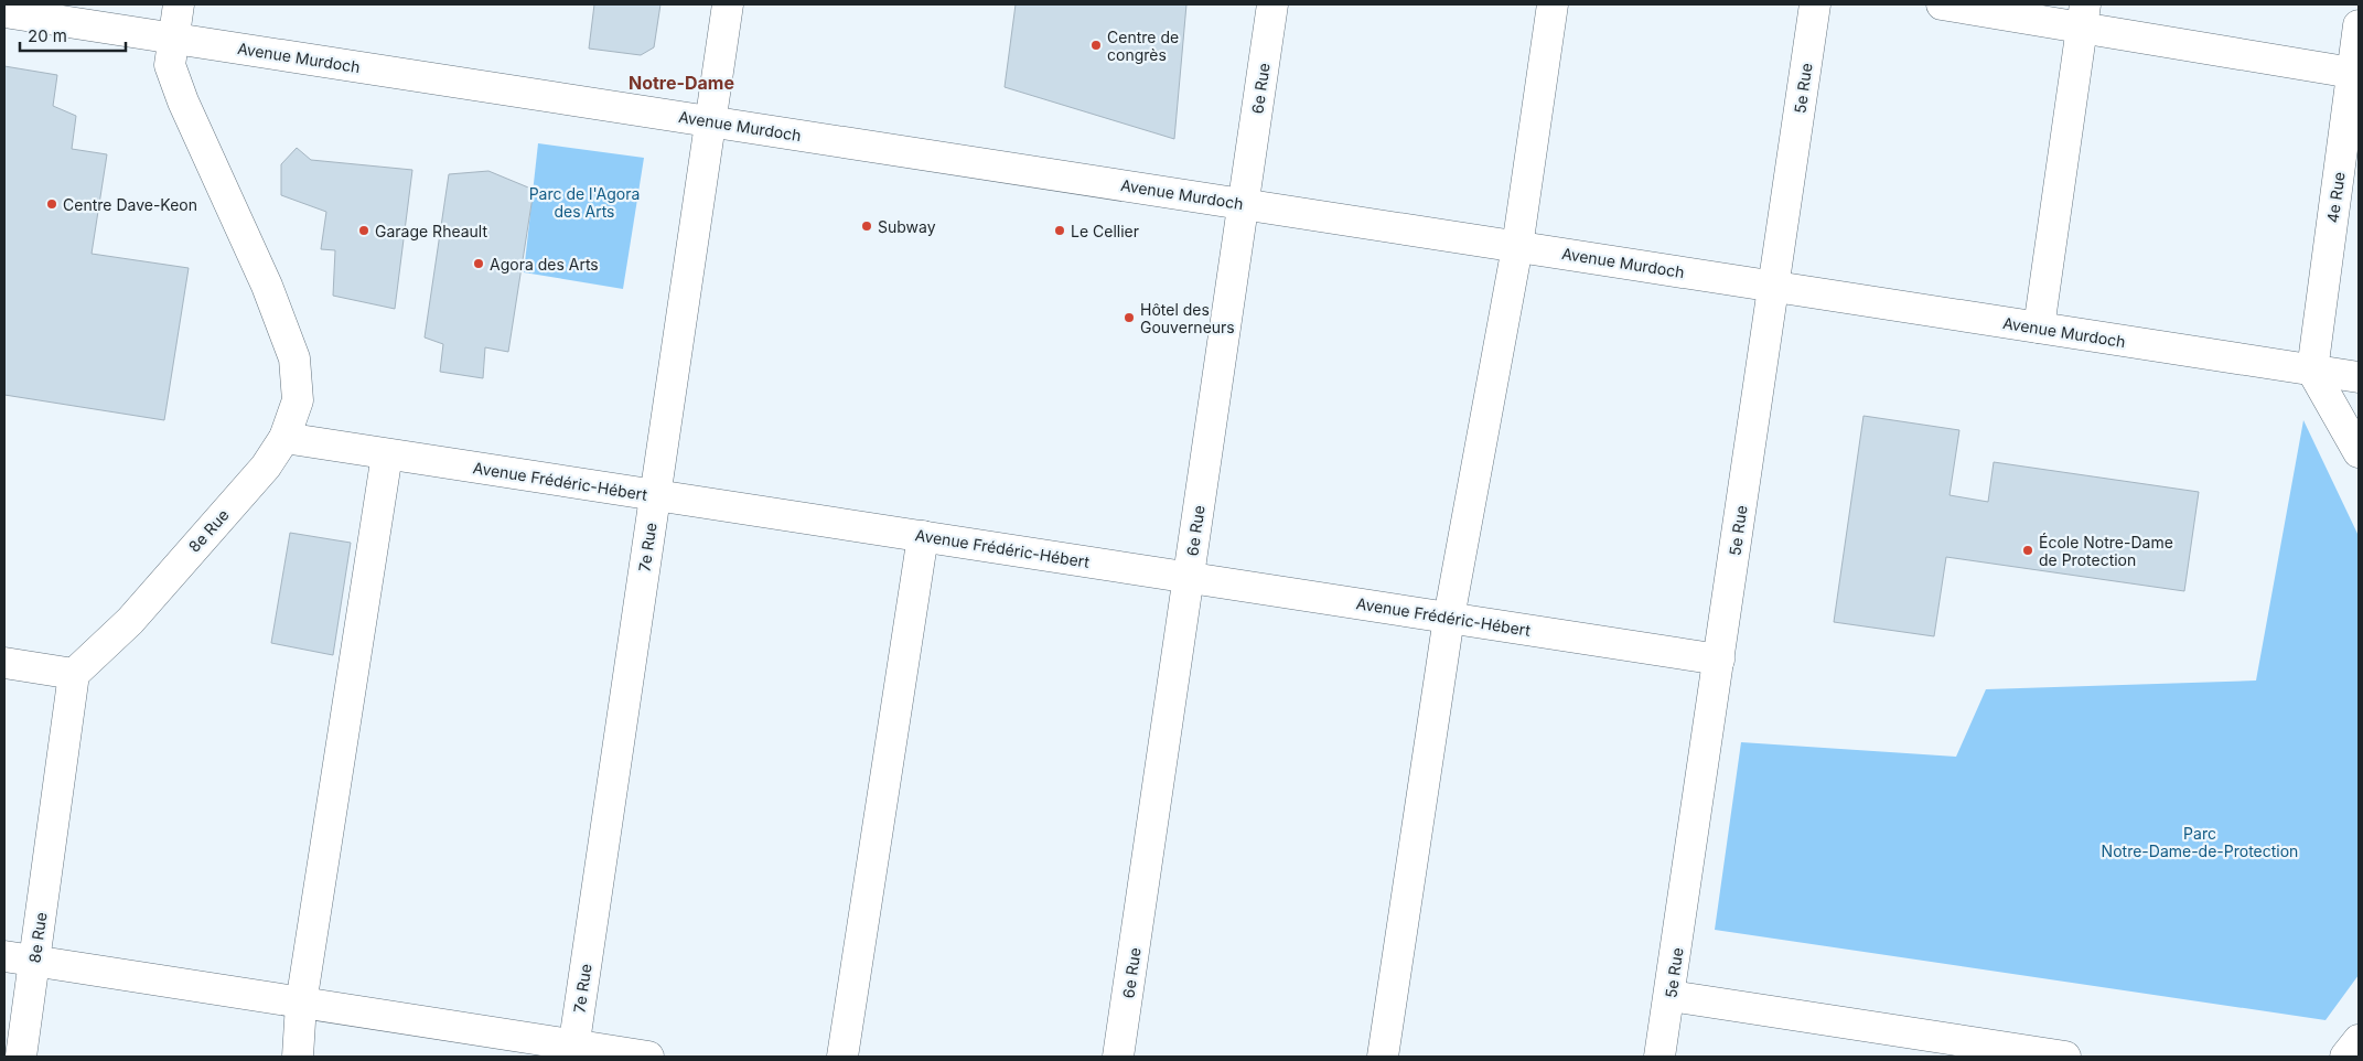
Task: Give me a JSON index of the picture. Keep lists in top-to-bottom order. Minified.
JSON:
{"streets":{"street":["Avenue Murdoch","6e Rue","5e Rue","4e Rue","Avenue Frédéric-Hébert","8e Rue","7e Rue"]},"crossings":[["Avenue Murdoch","6e Rue"],["Avenue Murdoch","5e Rue"],["Avenue Murdoch","4e Rue"],["Avenue Murdoch","8e Rue"],["Avenue Murdoch","7e Rue"],["6e Rue","Avenue Frédéric-Hébert"],["5e Rue","Avenue Frédéric-Hébert"],["Avenue Frédéric-Hébert","8e Rue"],["Avenue Frédéric-Hébert","7e Rue"]],"districts":["Notre-Dame"],"parks":["Parc de l'Agora des Arts","Parc Notre-Dame-de-Protection"],"places":["Centre de congrès","Centre Dave-Keon","Subway","Garage Rheault","Le Cellier","Agora des Arts","Hôtel des Gouverneurs","École Notre-Dame de Protection"],"scale_bar":"20 m"}
